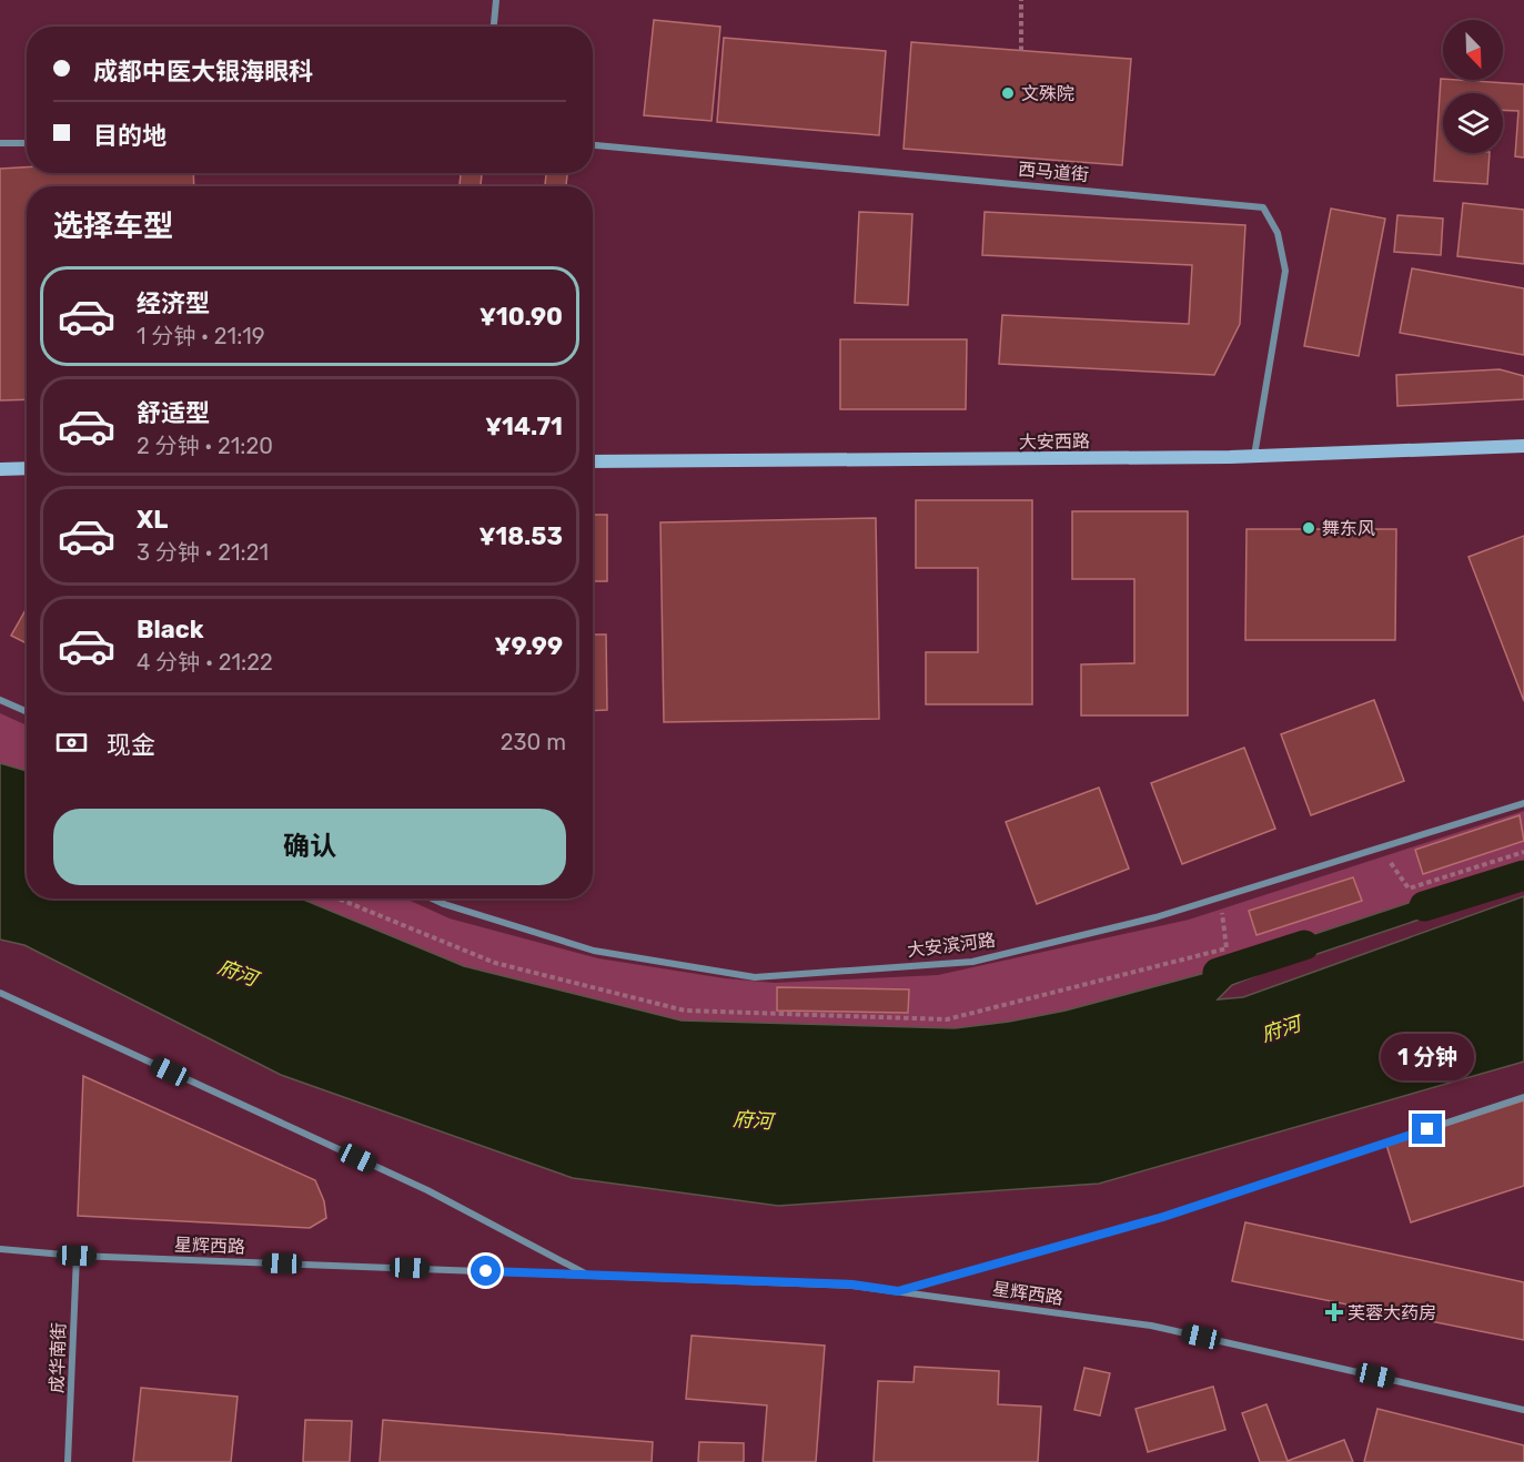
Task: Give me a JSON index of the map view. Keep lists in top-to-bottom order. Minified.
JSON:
{"streets":{"street":["西马道街","大安西路","大安滨河路","星辉西路","成华南街"]},"crossings":[["西马道街","大安西路"],["星辉西路","成华南街"]],"water":["府河"],"places":{"other":["文殊院","舞东风"],"health":["芙蓉大药房"]},"north":"bottom right","page":{"banner":["成都中医大银海眼科","目的地"],"heading":"选择车型","list":[{"name":"经济型","note":"1 分钟 · 21:19","value":"¥10.90"},{"name":"舒适型","note":"2 分钟 · 21:20","value":"¥14.71"},{"name":"XL","note":"3 分钟 · 21:21","value":"¥18.53"},{"name":"Black","note":"4 分钟 · 21:22","value":"¥9.99"}],"pay":["现金","230 m"],"buttons":"确认","bubble":"1 分钟"}}
